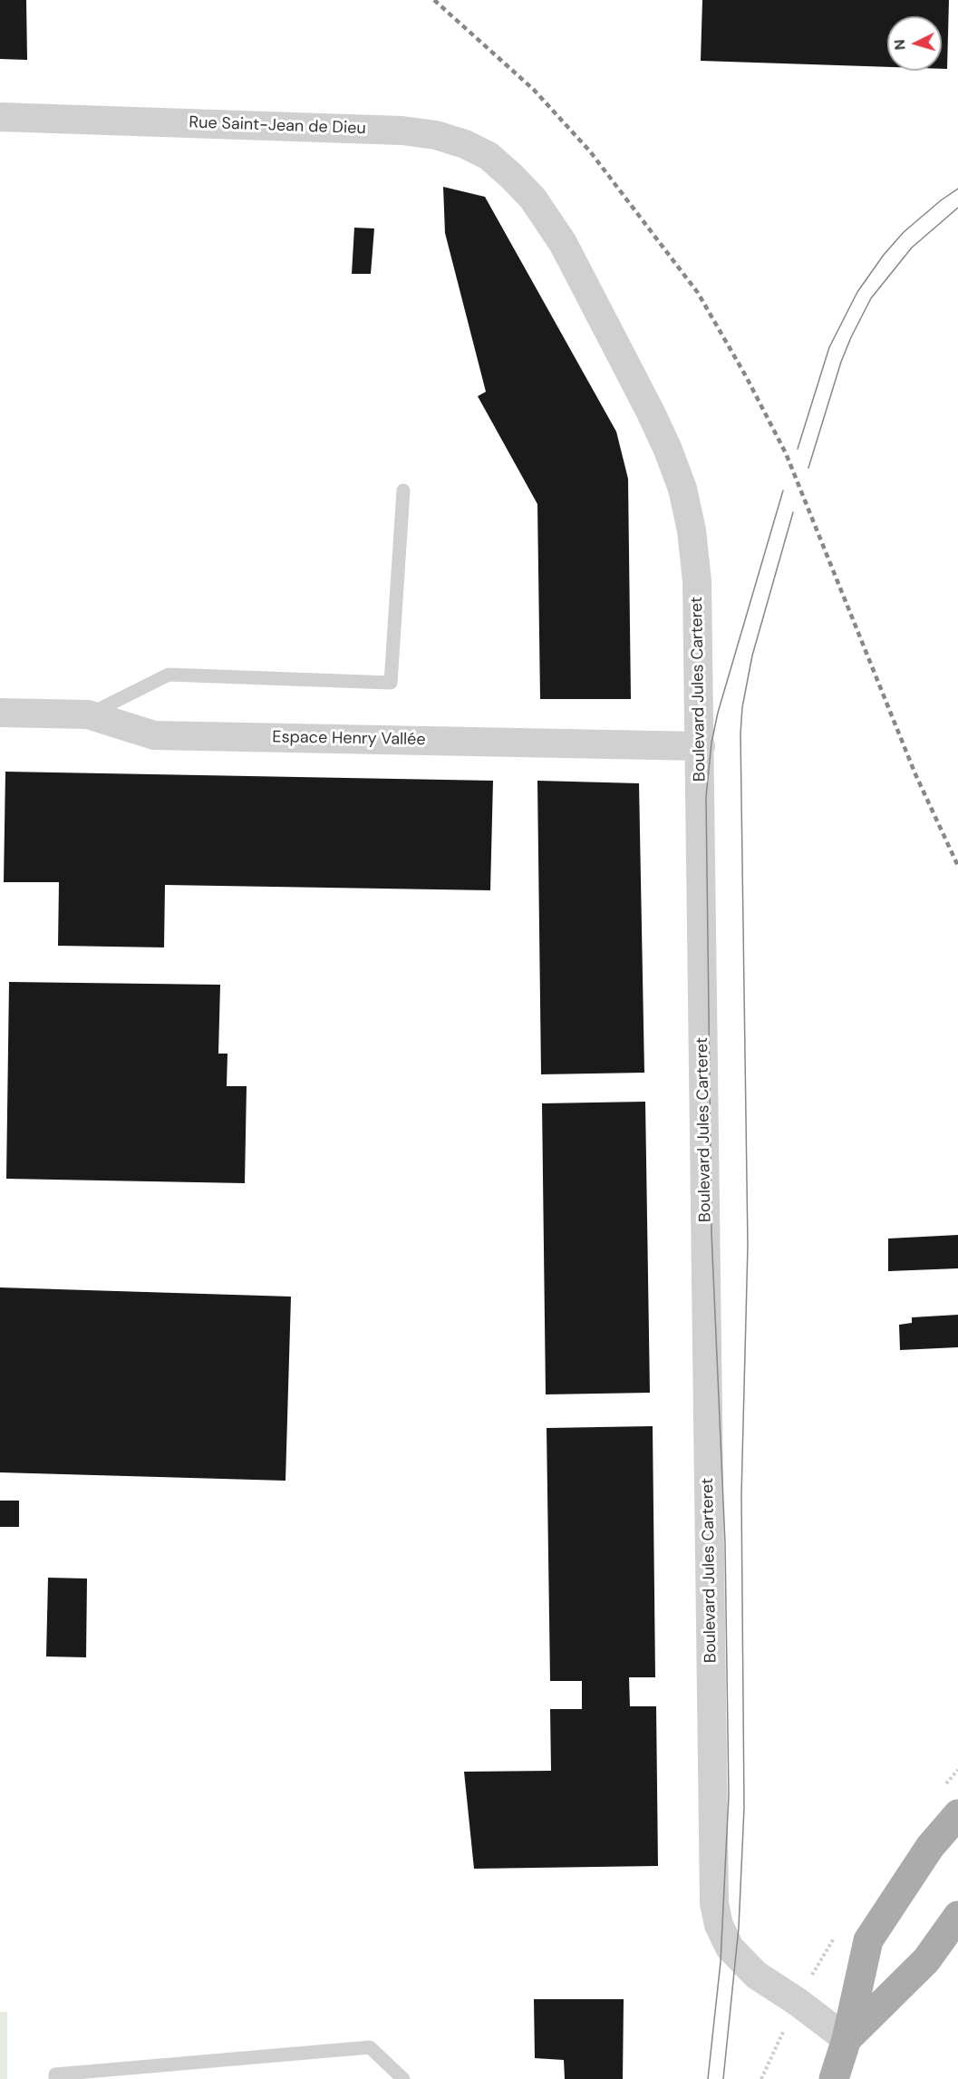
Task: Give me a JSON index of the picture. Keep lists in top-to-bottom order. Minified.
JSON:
{"streets":{"street":["Rue Saint-Jean de Dieu","Boulevard Jules Carteret","Espace Henry Vallée"]},"crossings":[["Rue Saint-Jean de Dieu","Boulevard Jules Carteret"],["Boulevard Jules Carteret","Espace Henry Vallée"]],"north":"left"}
